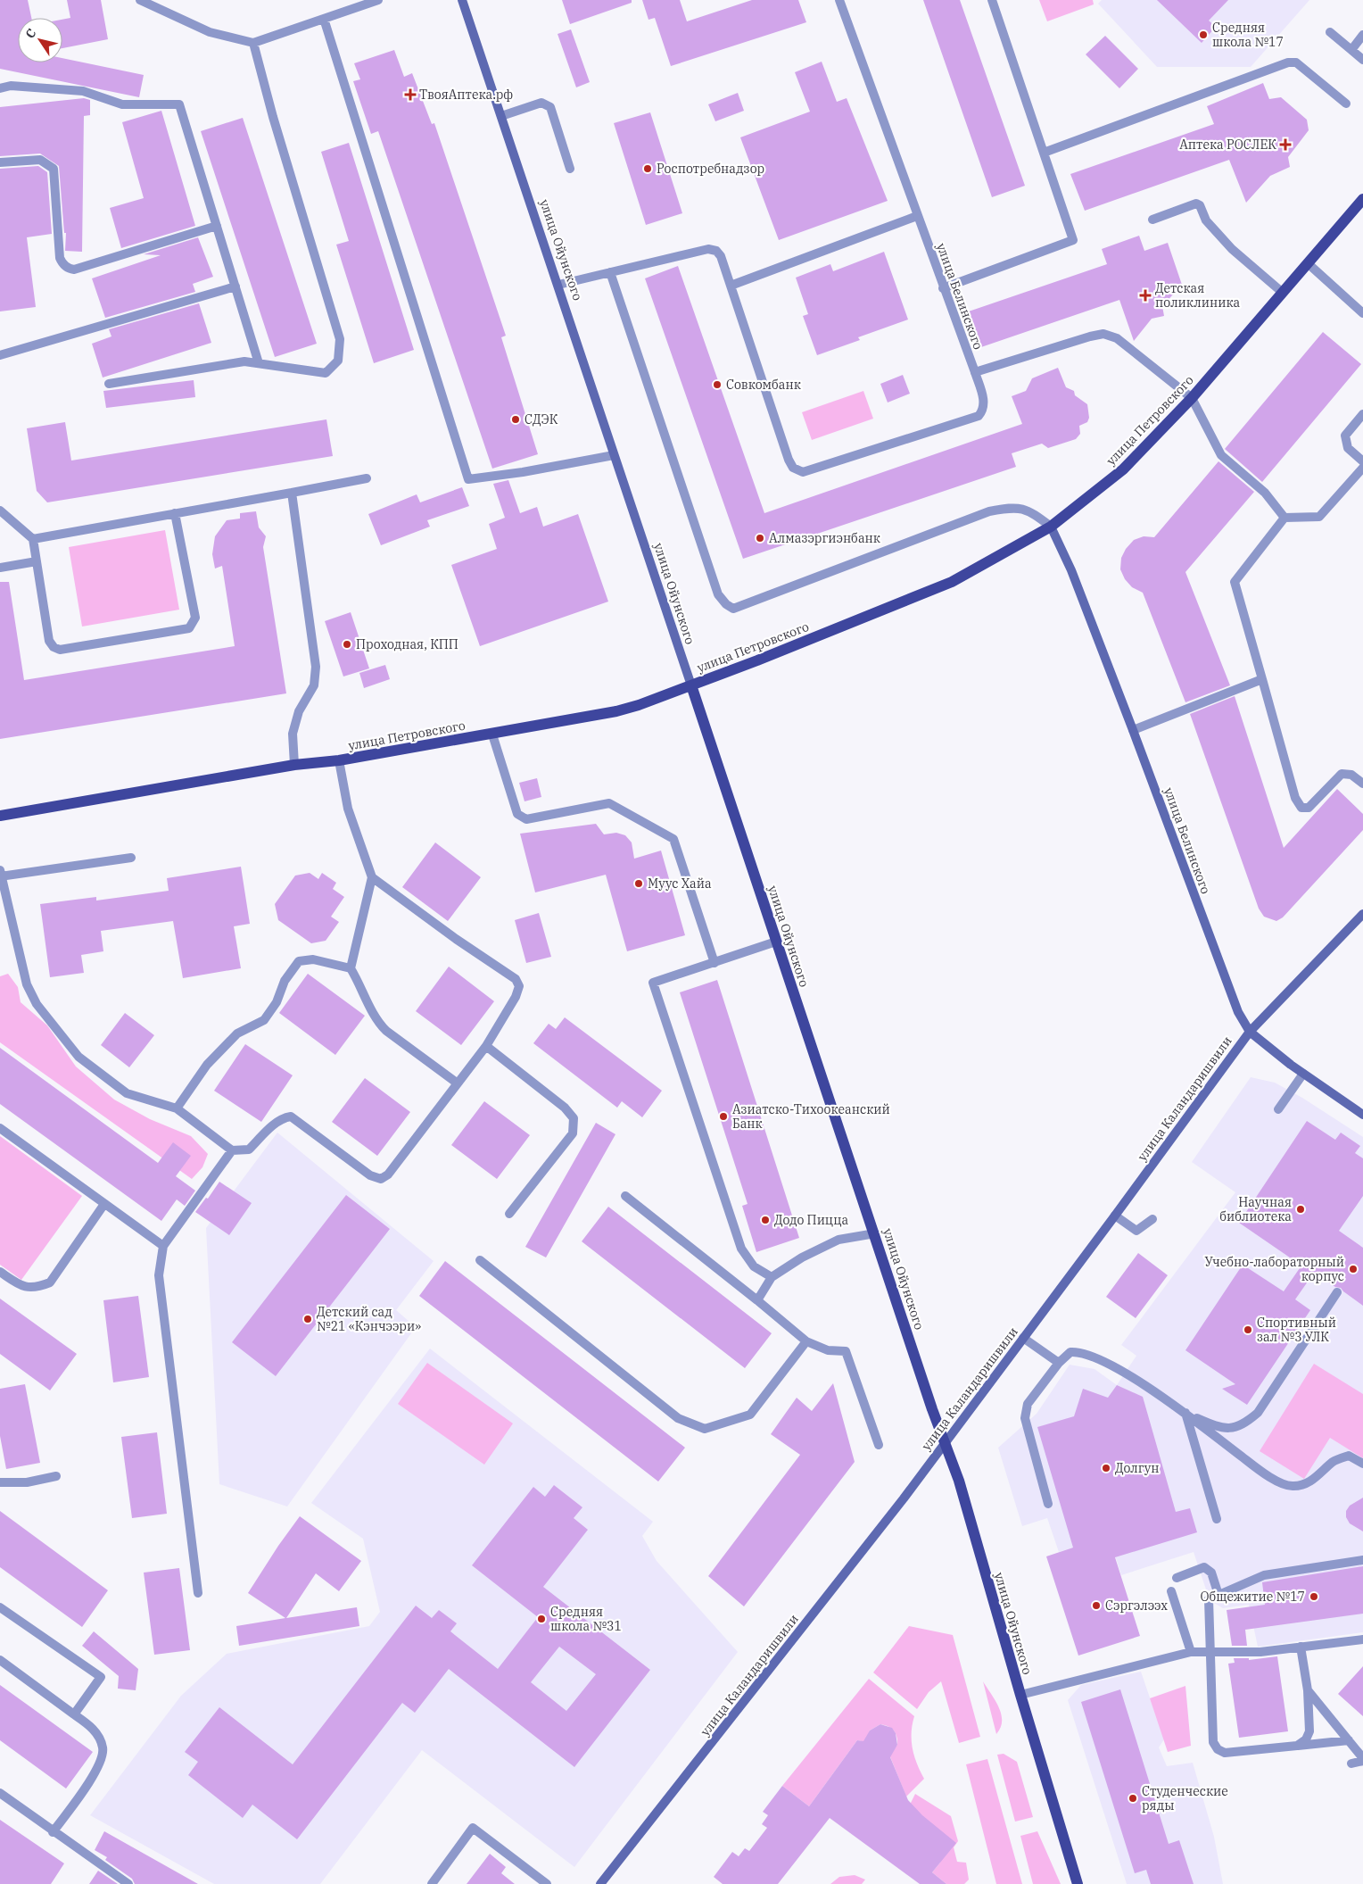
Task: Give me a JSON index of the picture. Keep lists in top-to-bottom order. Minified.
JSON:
{"streets":{"main road":["улица Ойунского","улица Петровского"],"street":["улица Белинского","улица Каландаришвили"]},"crossings":[["улица Ойунского","улица Петровского"],["улица Ойунского","улица Каландаришвили"],["улица Белинского","улица Петровского"],["улица Белинского","улица Каландаришвили"]],"places":{"other":["Средняя школа №17","Роспотребнадзор","Совкомбанк","СДЭК","Алмазэргиэнбанк","Проходная, КПП","Муус Хайа","Азиатско-Тихоокеанский Банк","Научная библиотека","Додо Пицца","Учебно-лабораторный корпус","Детский сад №21 «Кэнчээри»","Спортивный зал №3 УЛК","Долгун","Общежитие №17","Сэргэлээх","Средняя школа №31","Студенческие ряды"],"health":["ТвояАптека.рф","Аптека РОСЛЕК","Детская поликлиника"]},"north":"top left"}
